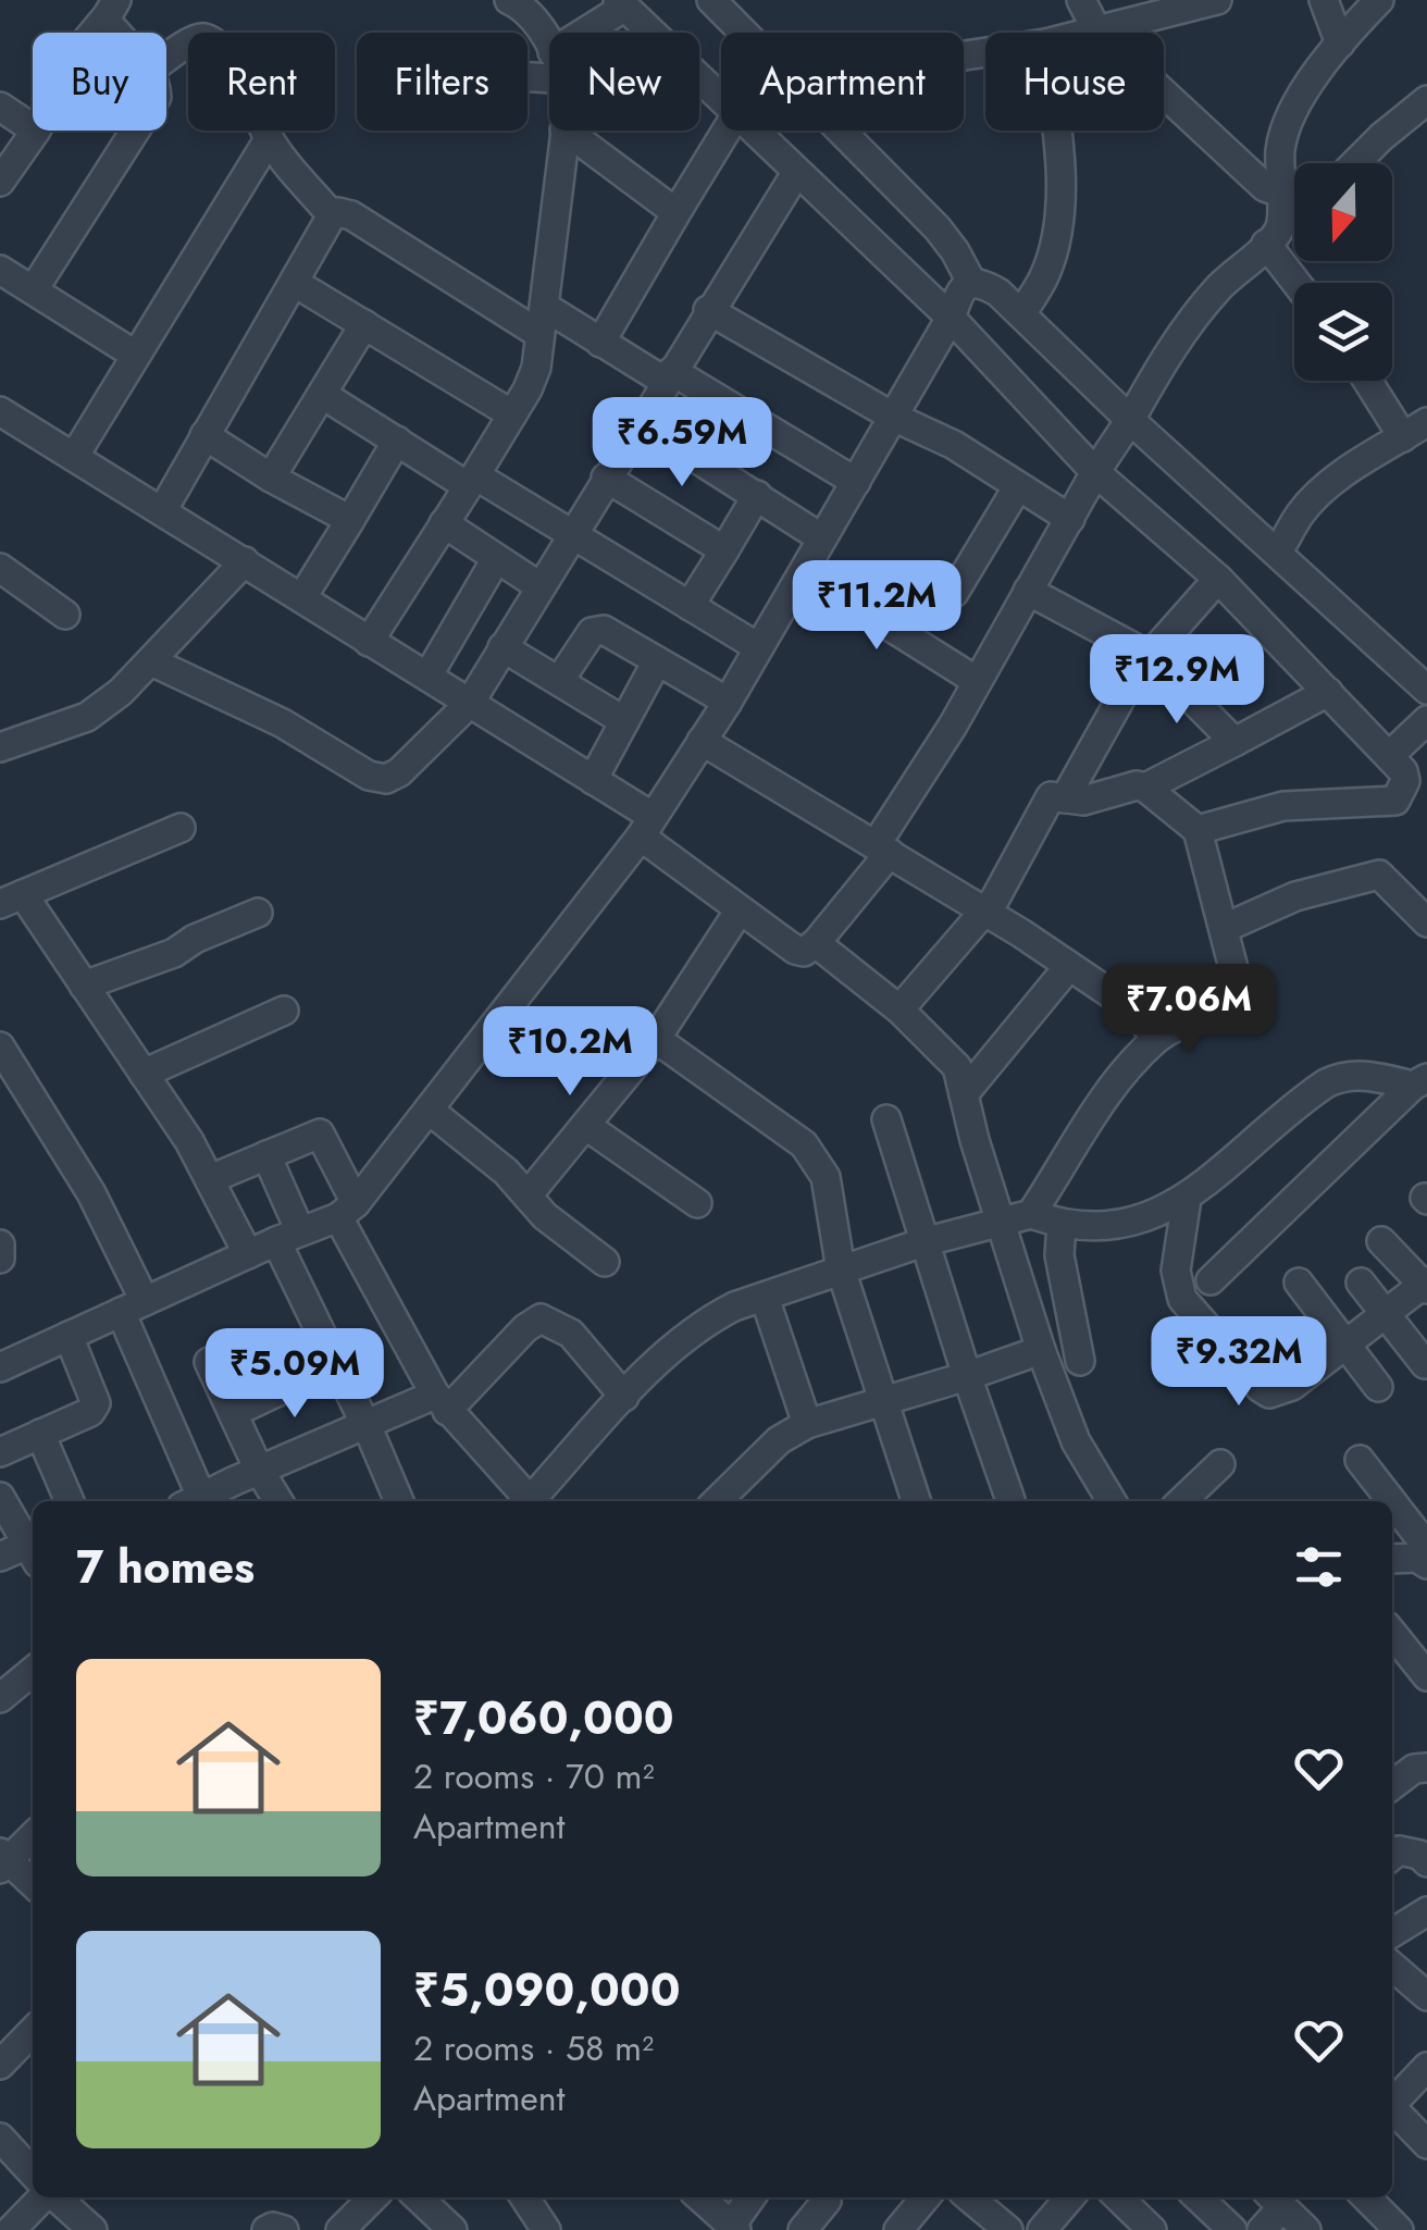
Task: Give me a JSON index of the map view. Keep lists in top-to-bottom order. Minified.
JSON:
{"north":"bottom","page":{"chip":["Buy","Rent","Filters","New","Apartment","House"],"price":["₹6.59M","₹11.2M","₹12.9M","₹7.06M","₹10.2M","₹9.32M","₹5.09M"],"heading":"7 homes","list":[{"name":"₹7,060,000","note":"2 rooms · 70 m² · Apartment"},{"name":"₹5,090,000","note":"2 rooms · 58 m² · Apartment"}]}}
